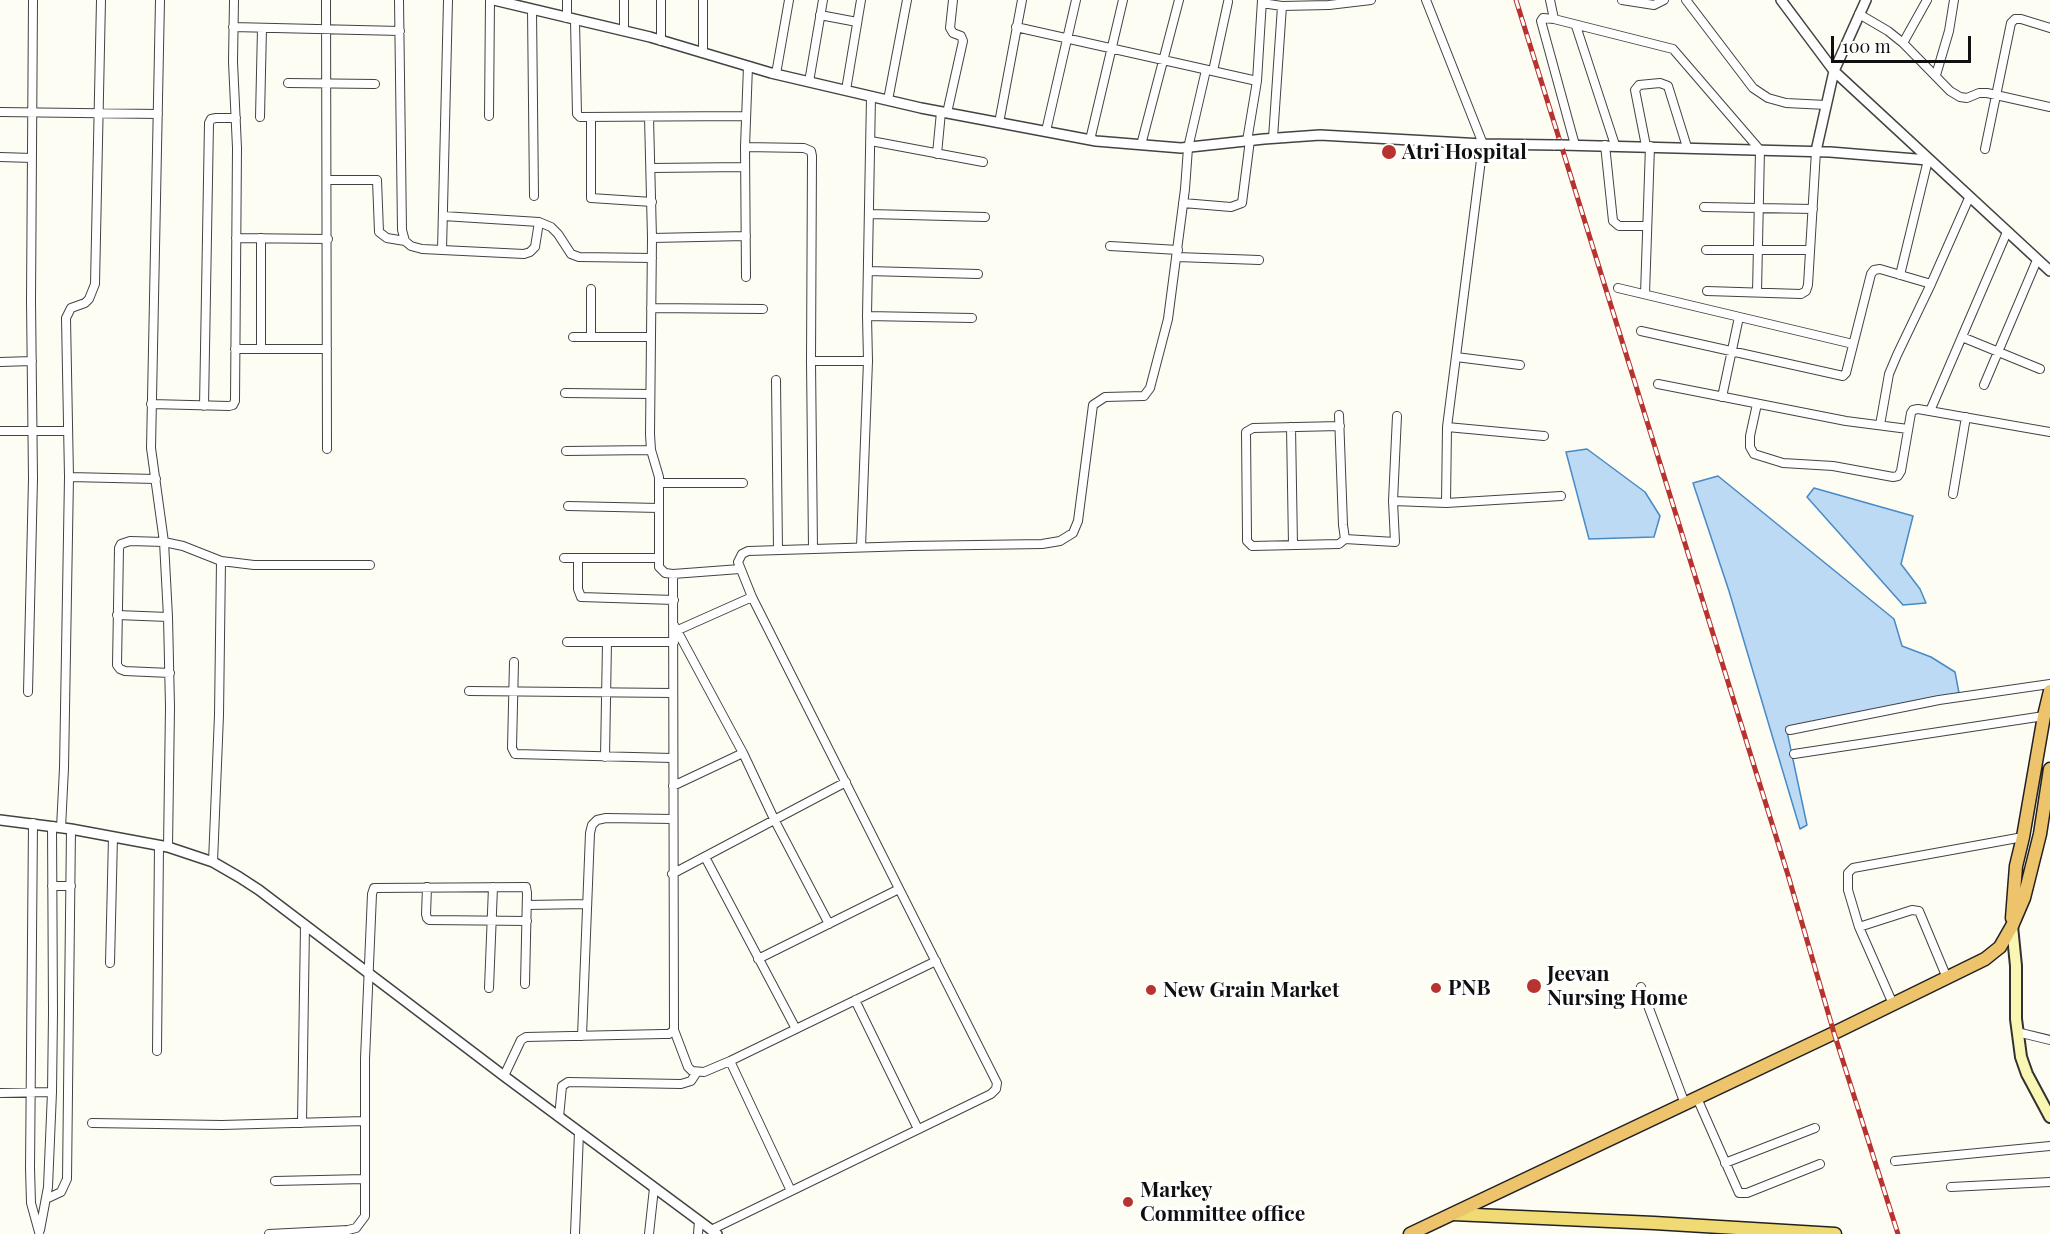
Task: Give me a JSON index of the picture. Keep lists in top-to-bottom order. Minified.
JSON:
{"places":["Atri Hospital","Jeevan Nursing Home","PNB","New Grain Market","Markey Committee office"],"scale_bar":"100 m"}
